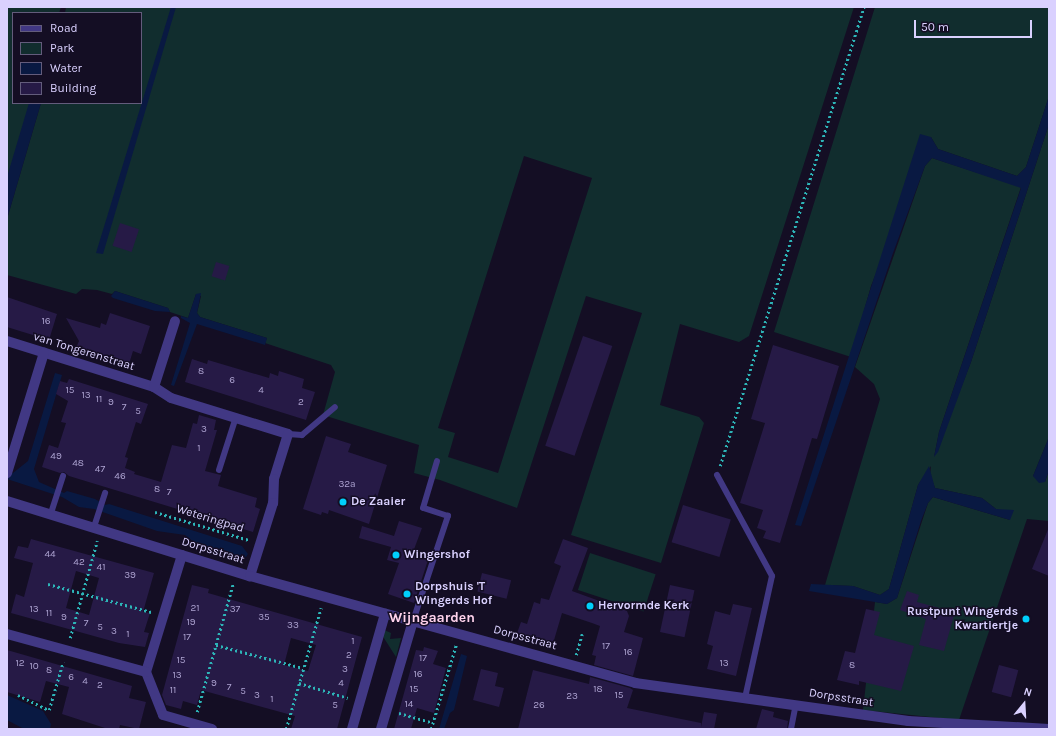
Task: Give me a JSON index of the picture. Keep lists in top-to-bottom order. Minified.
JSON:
{"streets":{"street":["van Tongerenstraat","Dorpsstraat"],"path":["Weteringpad"]},"districts":["Wijngaarden"],"places":["De Zaaier","Wingershof","Dorpshuis 'T Wingerds Hof","Hervormde Kerk","Rustpunt Wingerds Kwartiertje"],"house_numbers":["16","8","6","15","4","13","11","9","2","7","5","3","1","49","48","47","46","32a","8","7","44","42","41","39","21","13","37","11","9","35","19","7","33","5","3","1","17","1","17","16","2","17","15","12","13","8","10","3","8","16","13","6","4","9","4","2","7","15","18","11","5","3","15","23","1","14","5","26"],"legend":["Road","Park","Water","Building"],"scale_bar":"50 m","north":"top"}
